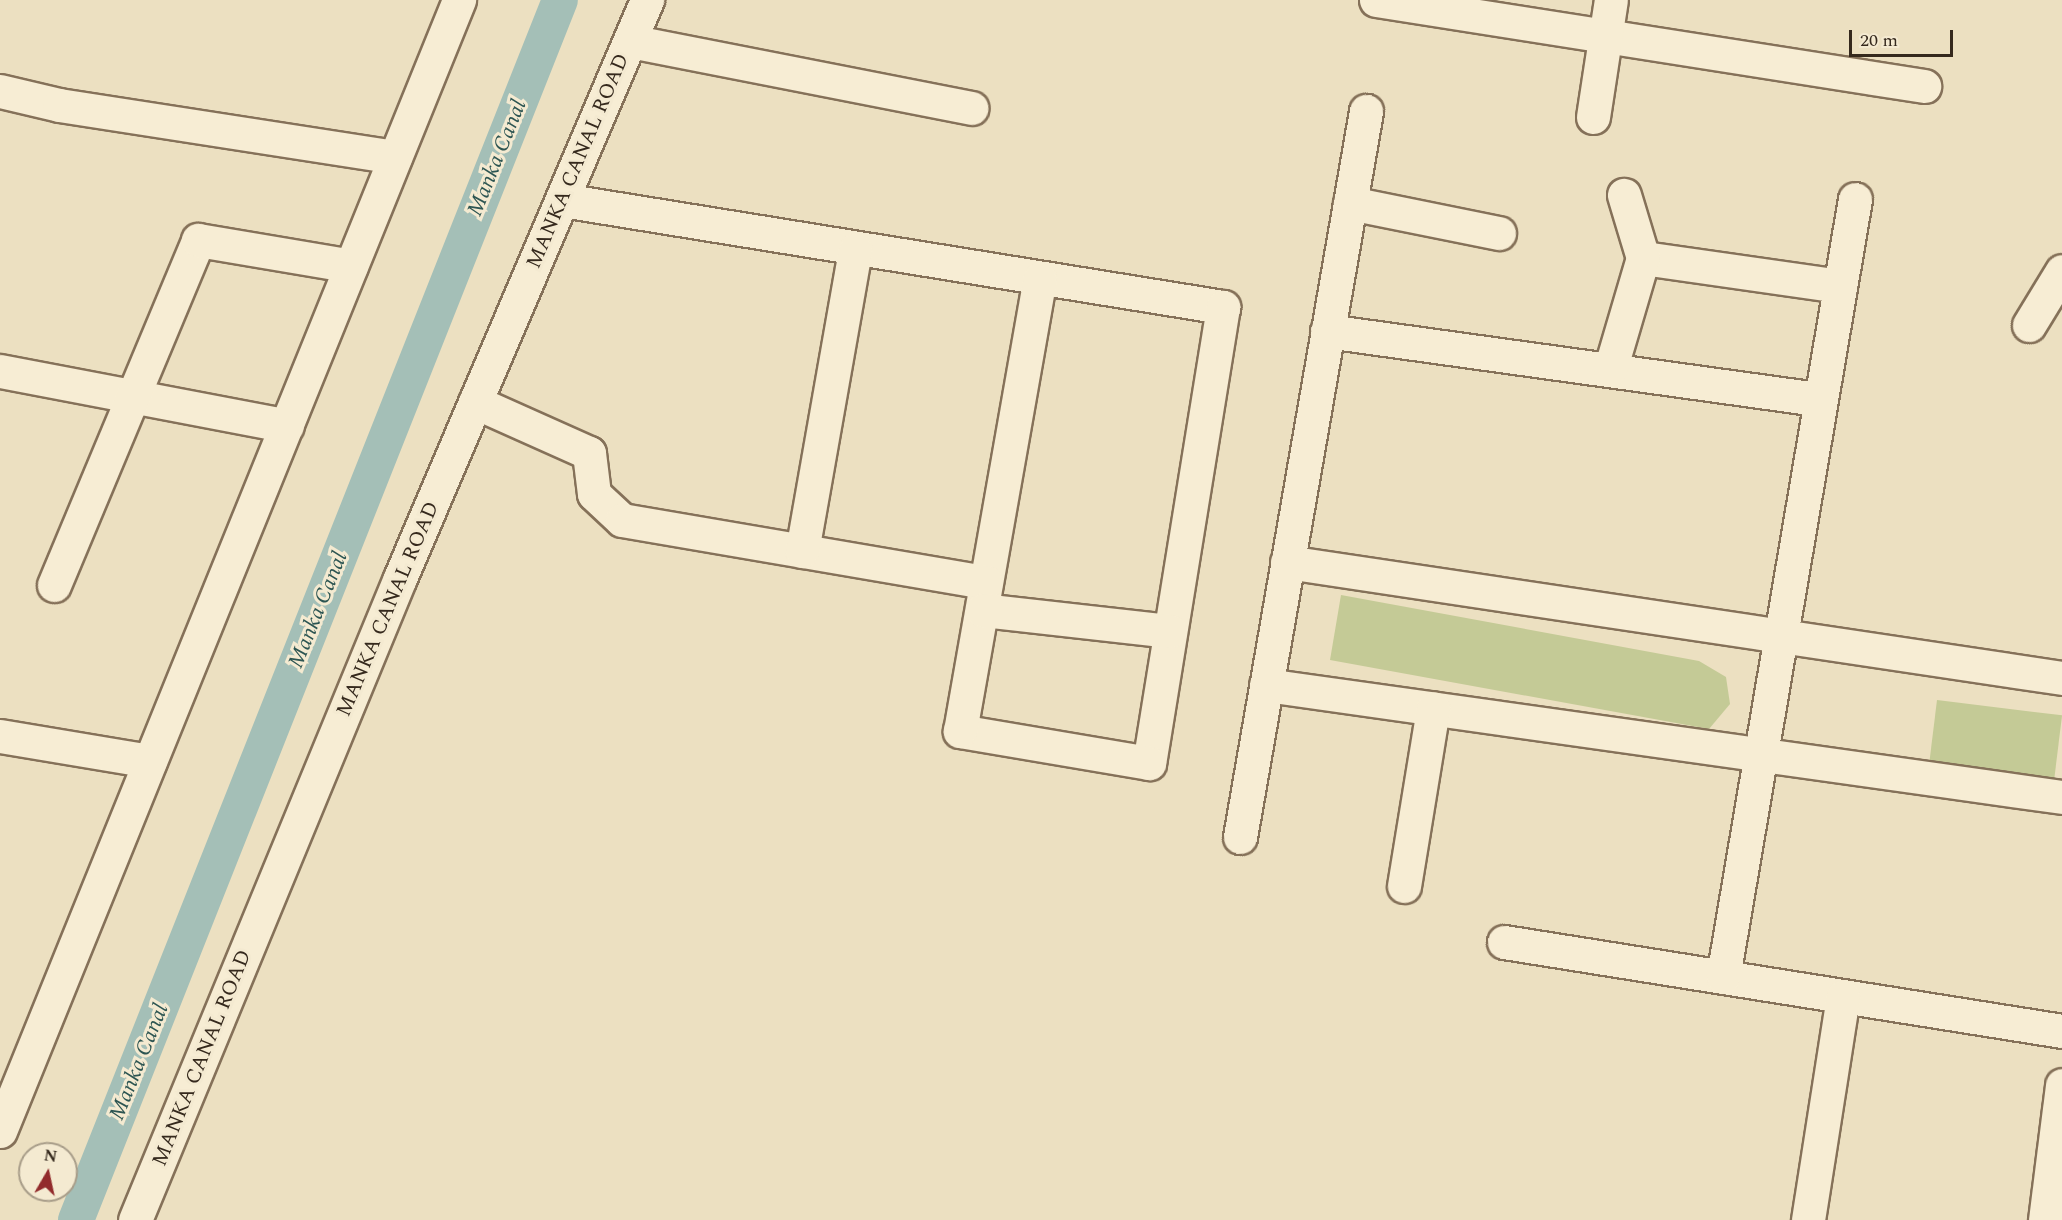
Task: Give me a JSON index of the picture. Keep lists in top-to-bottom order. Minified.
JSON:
{"streets":{"street":["MANKA CANAL ROAD"]},"water":["Manka Canal"],"scale_bar":"20 m","north":"top"}
